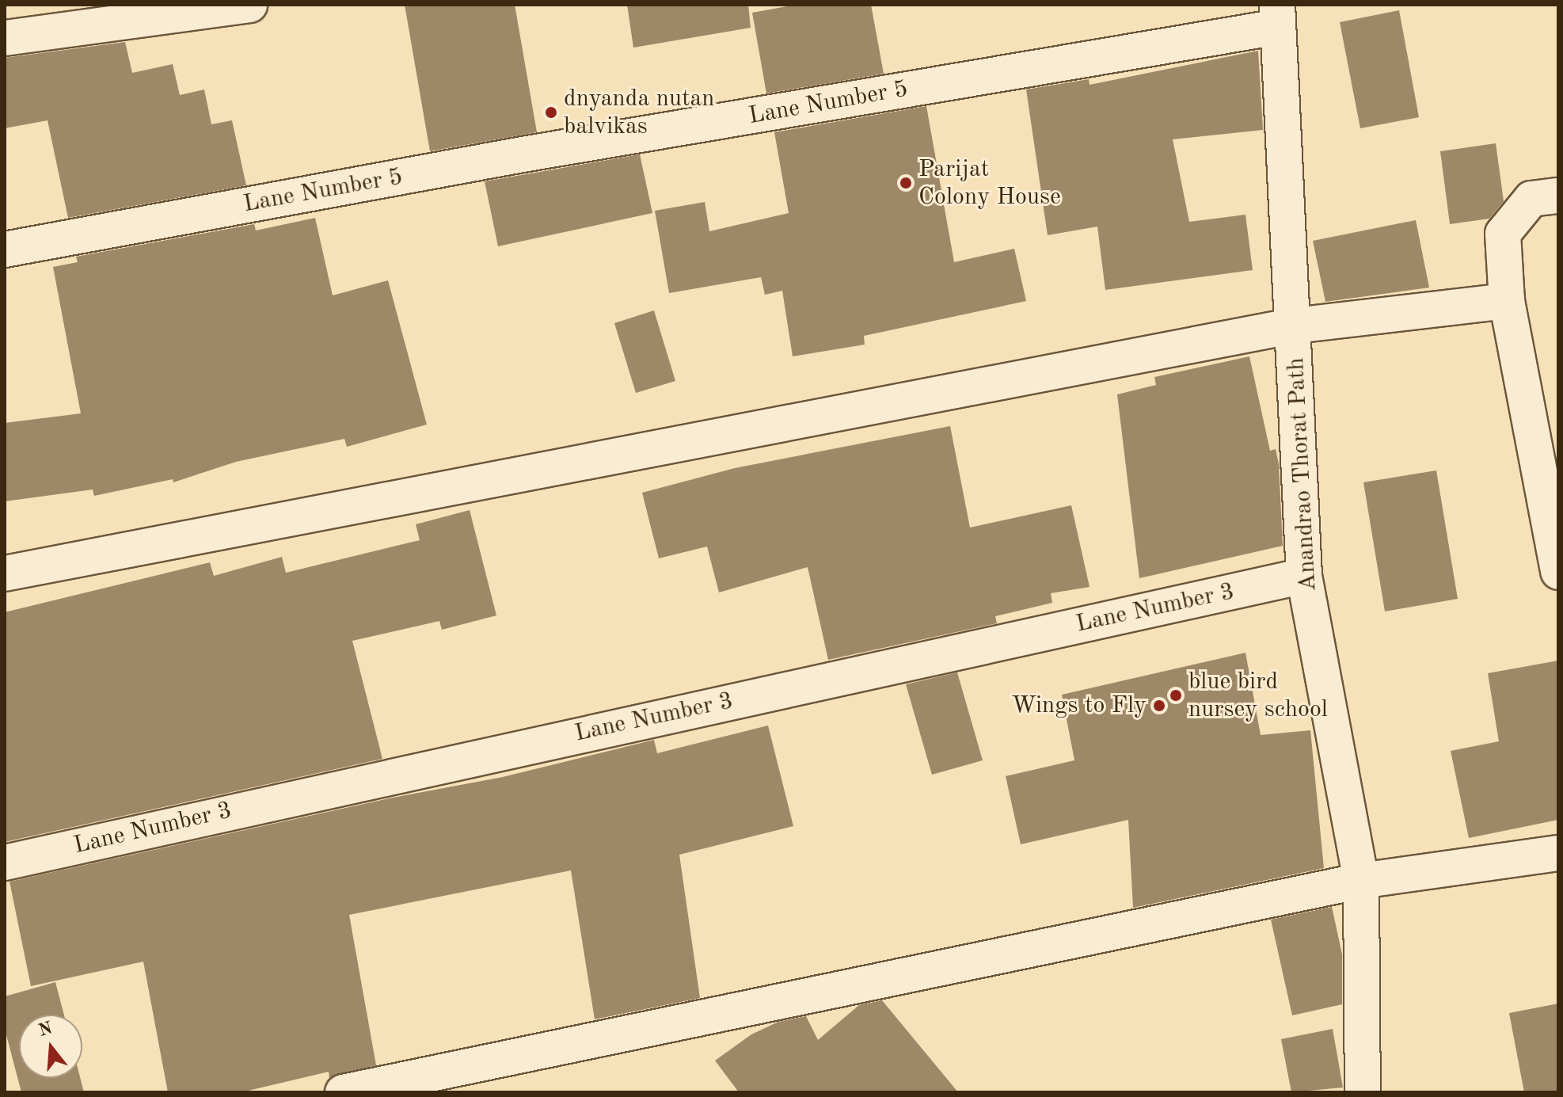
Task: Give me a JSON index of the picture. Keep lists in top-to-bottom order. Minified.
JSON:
{"streets":{"street":["Lane Number 5","Anandrao Thorat Path","Lane Number 3"]},"crossings":[["Lane Number 5","Anandrao Thorat Path"],["Anandrao Thorat Path","Lane Number 3"]],"places":["dnyanda nutan balvikas","Parijat Colony House","blue bird nursey school","Wings to Fly"],"north":"top"}
